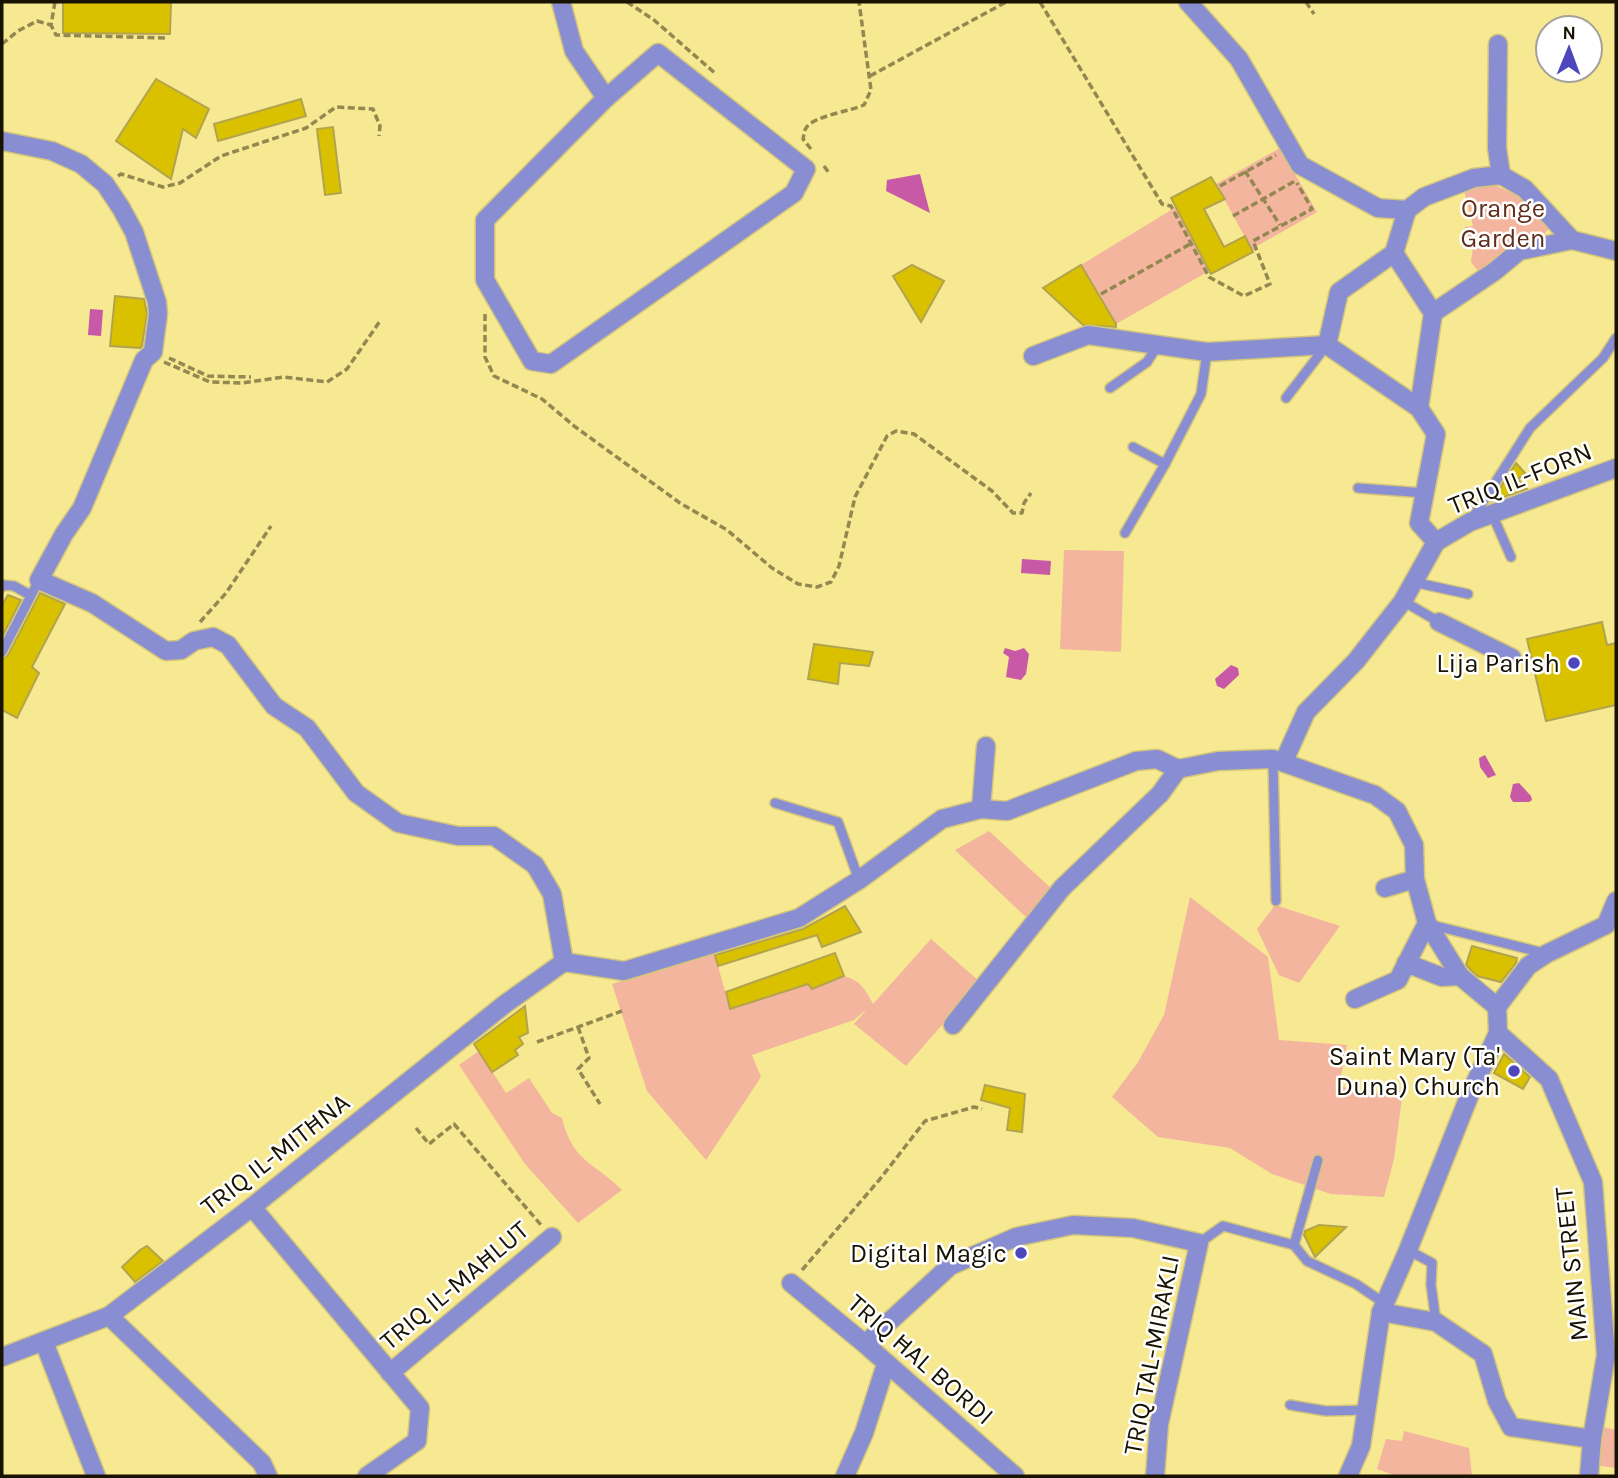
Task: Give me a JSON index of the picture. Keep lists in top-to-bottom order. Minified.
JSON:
{"streets":{"street":["TRIQ IL-FORN","TRIQ IL-MITĦNA","MAIN STREET","TRIQ IL-MAĦLUT","TRIQ TAL-MIRAKLI","TRIQ ĦAL BORDI"]},"parks":["Orange Garden"],"places":["Lija Parish","Saint Mary (Ta' Duna) Church","Digital Magic"],"north":"top"}
